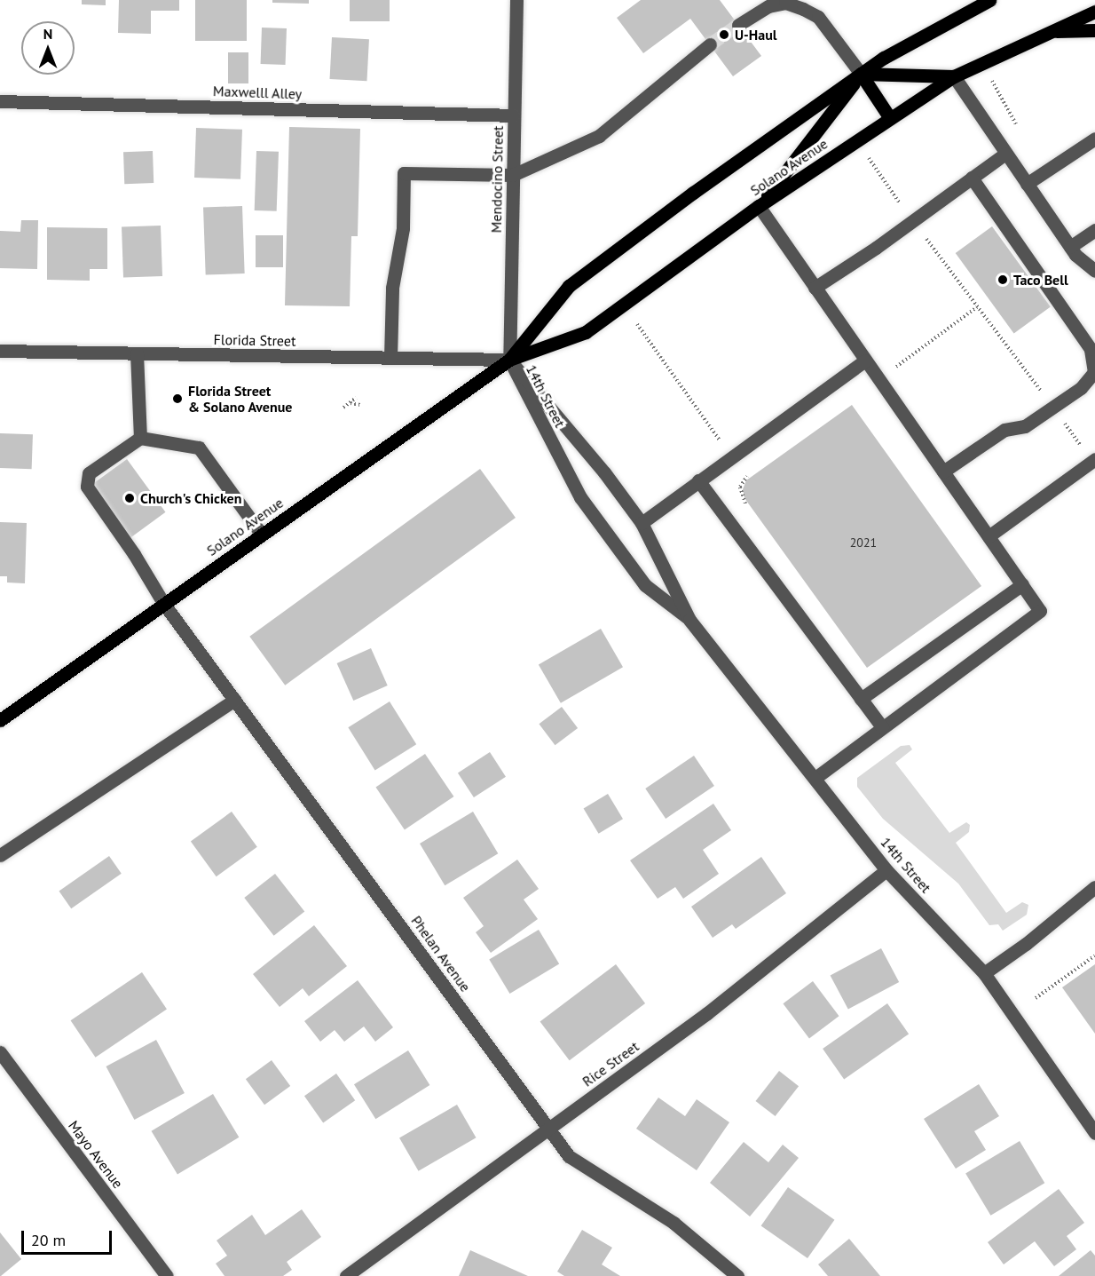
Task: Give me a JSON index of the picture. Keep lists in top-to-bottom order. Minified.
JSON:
{"streets":{"main road":["Solano Avenue"],"street":["Maxwelll Alley","Mendocino Street","Florida Street","14th Street","Phelan Avenue","Rice Street","Mayo Avenue"]},"crossings":[["Maxwelll Alley","Mendocino Street"],["Solano Avenue","Mendocino Street"],["Solano Avenue","Florida Street"],["Solano Avenue","14th Street"],["Solano Avenue","Phelan Avenue"],["Mendocino Street","Florida Street"],["Mendocino Street","14th Street"],["Florida Street","14th Street"],["14th Street","Rice Street"],["Phelan Avenue","Rice Street"]],"places":["U-Haul","Taco Bell","Florida Street & Solano Avenue","Church's Chicken"],"house_numbers":["2021"],"scale_bar":"20 m","north":"top"}
